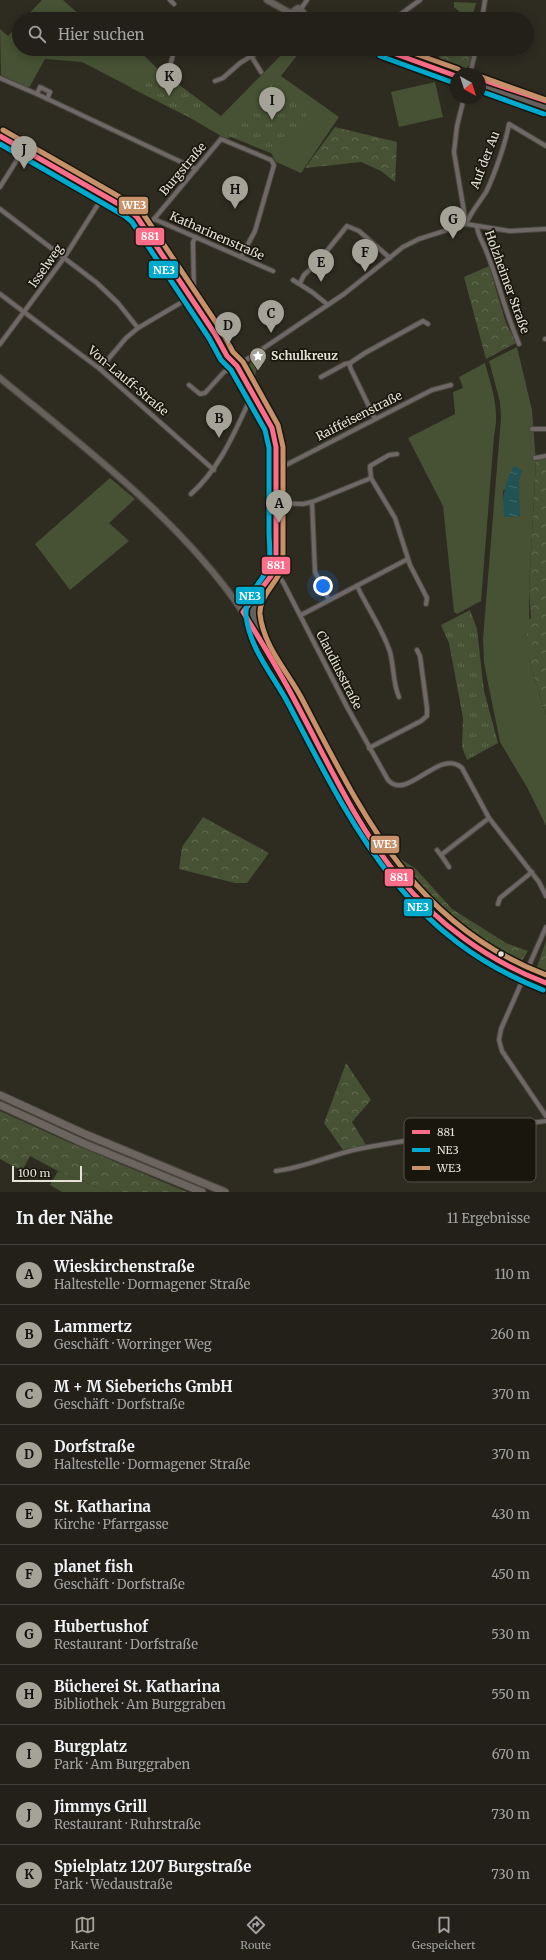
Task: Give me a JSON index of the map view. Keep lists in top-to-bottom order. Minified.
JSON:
{"streets":{"street":["Auf der Au","Burgstraße","Katharinenstraße","Isselweg","Holzheimer Straße","Von-Lauff-Straße","Raiffeisenstraße","Claudiusstraße"]},"crossings":[["Burgstraße","Katharinenstraße"],["Isselweg","Von-Lauff-Straße"]],"places":{"place":["Schulkreuz"]},"lines":["transit line 881","transit line NE3","transit line WE3"],"legend":["881","NE3","WE3"],"scale_bar":"100 m","north":"bottom right","page":{"search":"Hier suchen","pins":["K","I","J","H","G","F","E","C","D","B","A"],"scale":"100 m","heading":["In der Nähe","11 Ergebnisse"],"list":[{"mark":"A","name":"Wieskirchenstraße","note":"Haltestelle · Dormagener Straße","value":"110 m"},{"mark":"B","name":"Lammertz","note":"Geschäft · Worringer Weg","value":"260 m"},{"mark":"C","name":"M + M Sieberichs GmbH","note":"Geschäft · Dorfstraße","value":"370 m"},{"mark":"D","name":"Dorfstraße","note":"Haltestelle · Dormagener Straße","value":"370 m"},{"mark":"E","name":"St. Katharina","note":"Kirche · Pfarrgasse","value":"430 m"},{"mark":"F","name":"planet fish","note":"Geschäft · Dorfstraße","value":"450 m"},{"mark":"G","name":"Hubertushof","note":"Restaurant · Dorfstraße","value":"530 m"},{"mark":"H","name":"Bücherei St. Katharina","note":"Bibliothek · Am Burggraben","value":"550 m"},{"mark":"I","name":"Burgplatz","note":"Park · Am Burggraben","value":"670 m"},{"mark":"J","name":"Jimmys Grill","note":"Restaurant · Ruhrstraße","value":"730 m"},{"mark":"K","name":"Spielplatz 1207 Burgstraße","note":"Park · Wedaustraße","value":"730 m"}],"nav":["Karte","Route","Gespeichert"]}}
